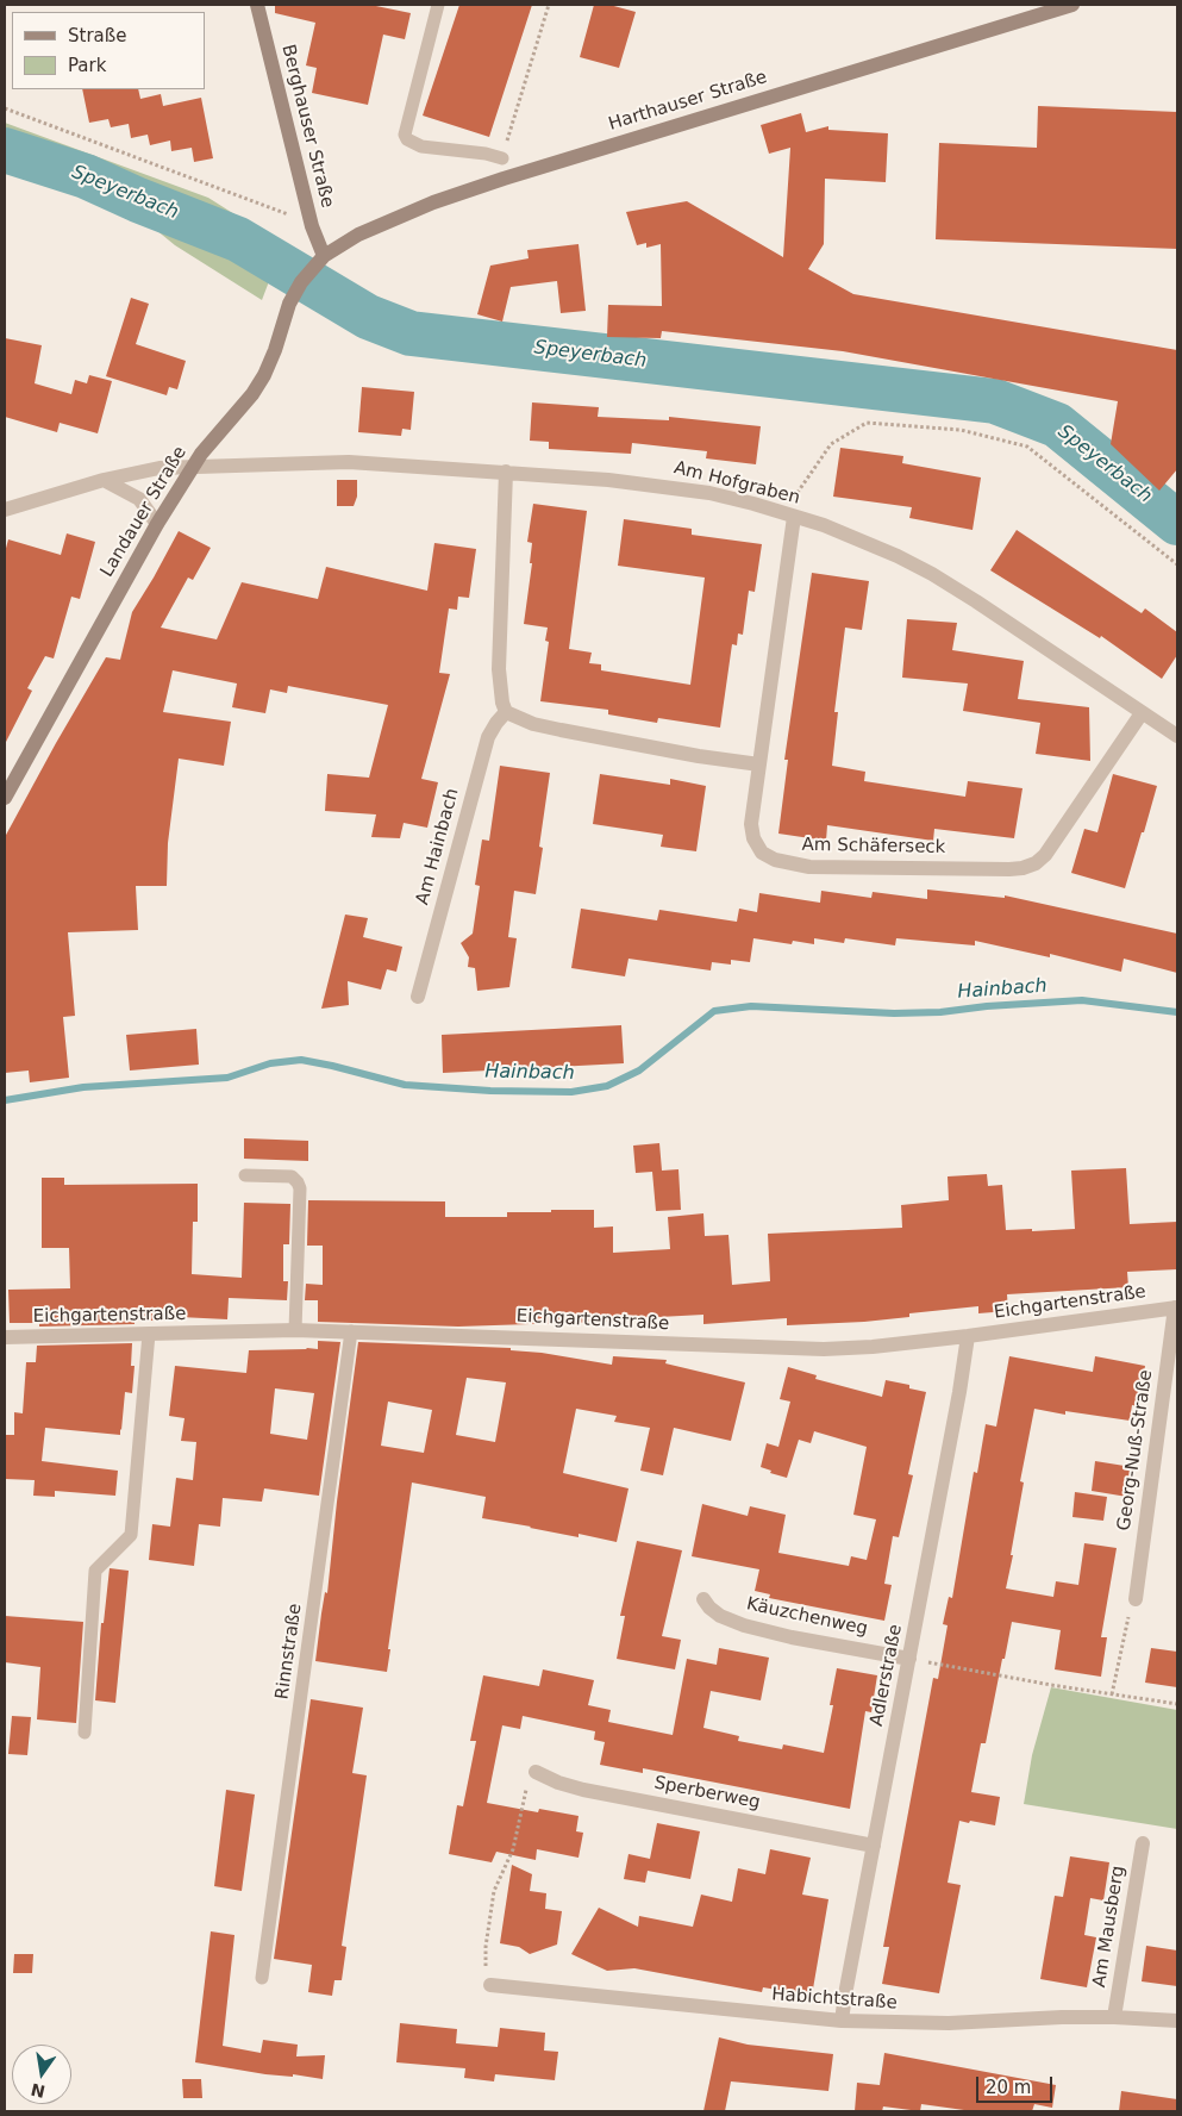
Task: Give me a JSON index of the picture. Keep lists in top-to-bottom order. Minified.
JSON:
{"streets":{"main road":["Harthauser Straße","Berghauser Straße","Landauer Straße"],"street":["Am Hofgraben","Am Hainbach","Am Schäferseck","Eichgartenstraße","Georg-Nuß-Straße","Käuzchenweg","Adlerstraße","Sperberweg","Am Mausberg","Habichtstraße"],"lane":["Rinnstraße"]},"crossings":[["Harthauser Straße","Berghauser Straße"],["Harthauser Straße","Landauer Straße"],["Berghauser Straße","Landauer Straße"],["Am Hofgraben","Landauer Straße"],["Am Hofgraben","Am Schäferseck"],["Eichgartenstraße","Georg-Nuß-Straße"],["Eichgartenstraße","Rinnstraße"],["Eichgartenstraße","Adlerstraße"],["Käuzchenweg","Adlerstraße"],["Adlerstraße","Sperberweg"],["Adlerstraße","Habichtstraße"],["Am Mausberg","Habichtstraße"]],"water":["Speyerbach","Hainbach"],"legend":["Straße","Park"],"scale_bar":"20 m","north":"bottom"}
